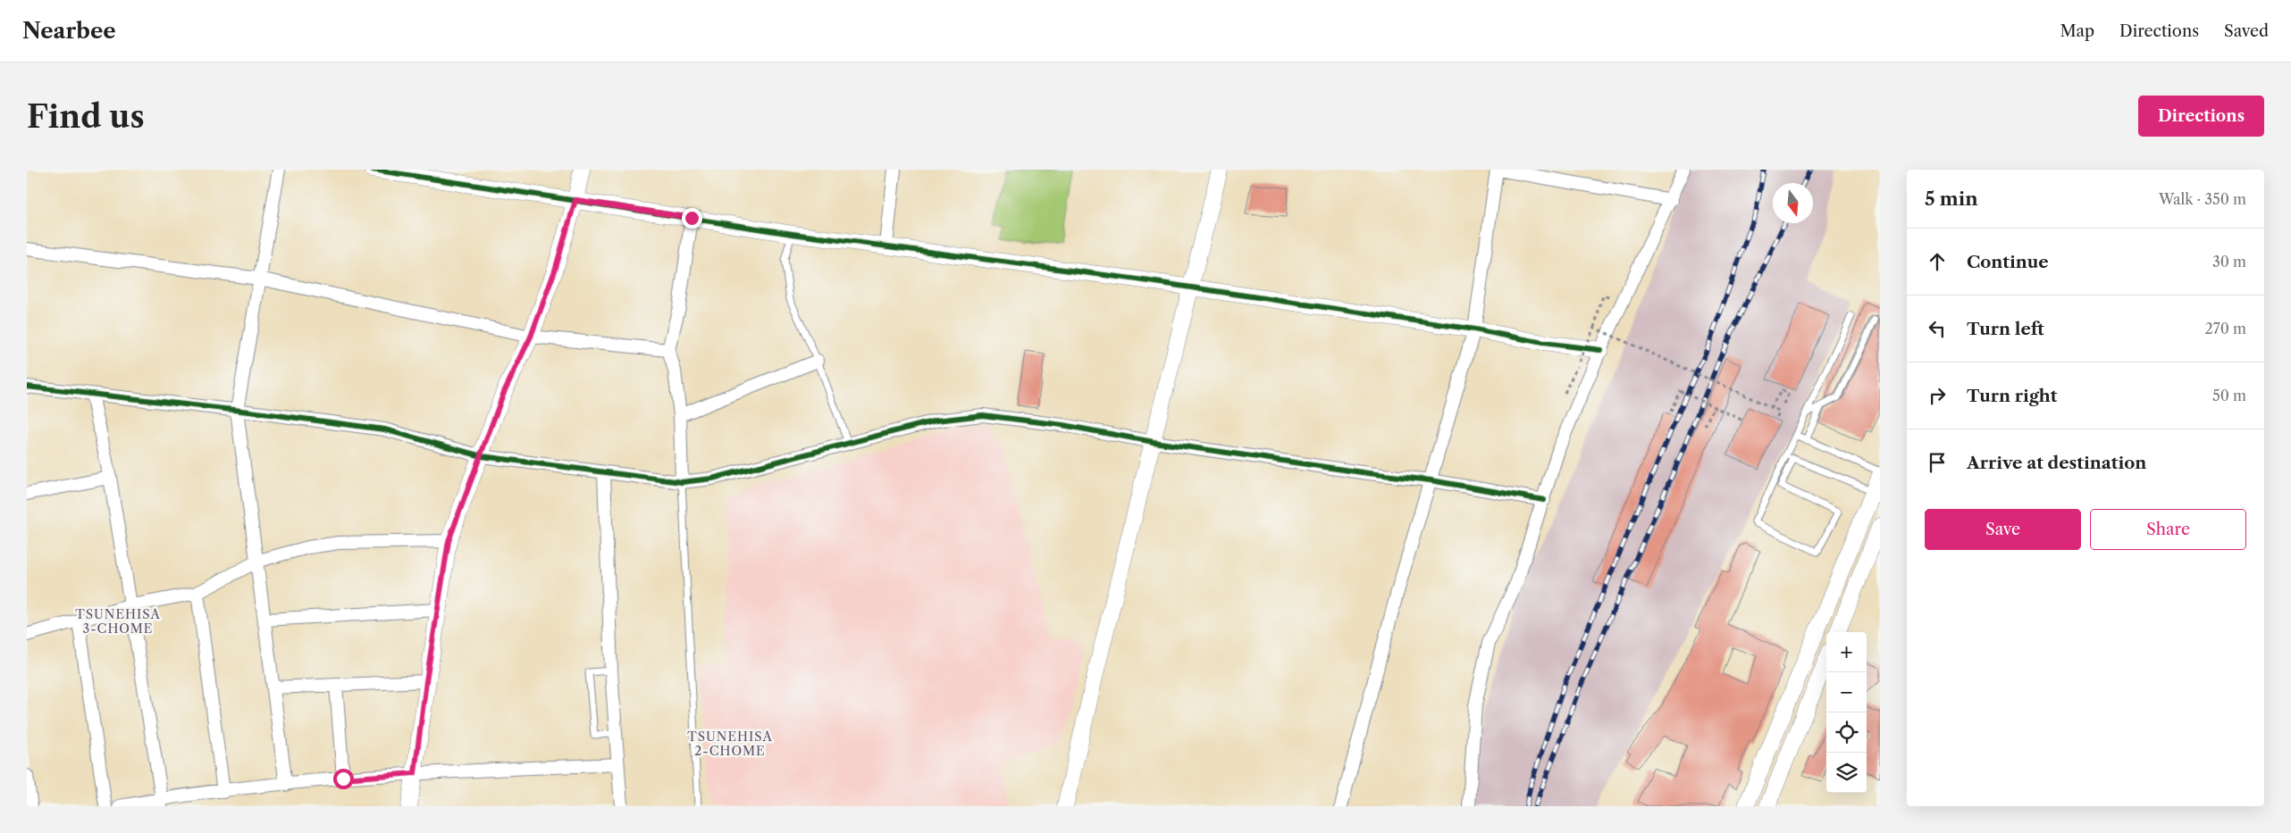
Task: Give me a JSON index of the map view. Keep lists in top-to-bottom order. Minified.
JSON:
{"districts":["TSUNEHISA 3-CHOME","TSUNEHISA 2-CHOME"],"north":"bottom","page":{"header":"Nearbee","nav":["Map","Directions","Saved"],"buttons":["Directions",["Save","Share"]],"title":"Find us","heading":["5 min","Walk · 350 m"],"list":[["Continue","30 m"],["Turn left","270 m"],["Turn right","50 m"],"Arrive at destination"],"map_buttons":["+","−"]}}
